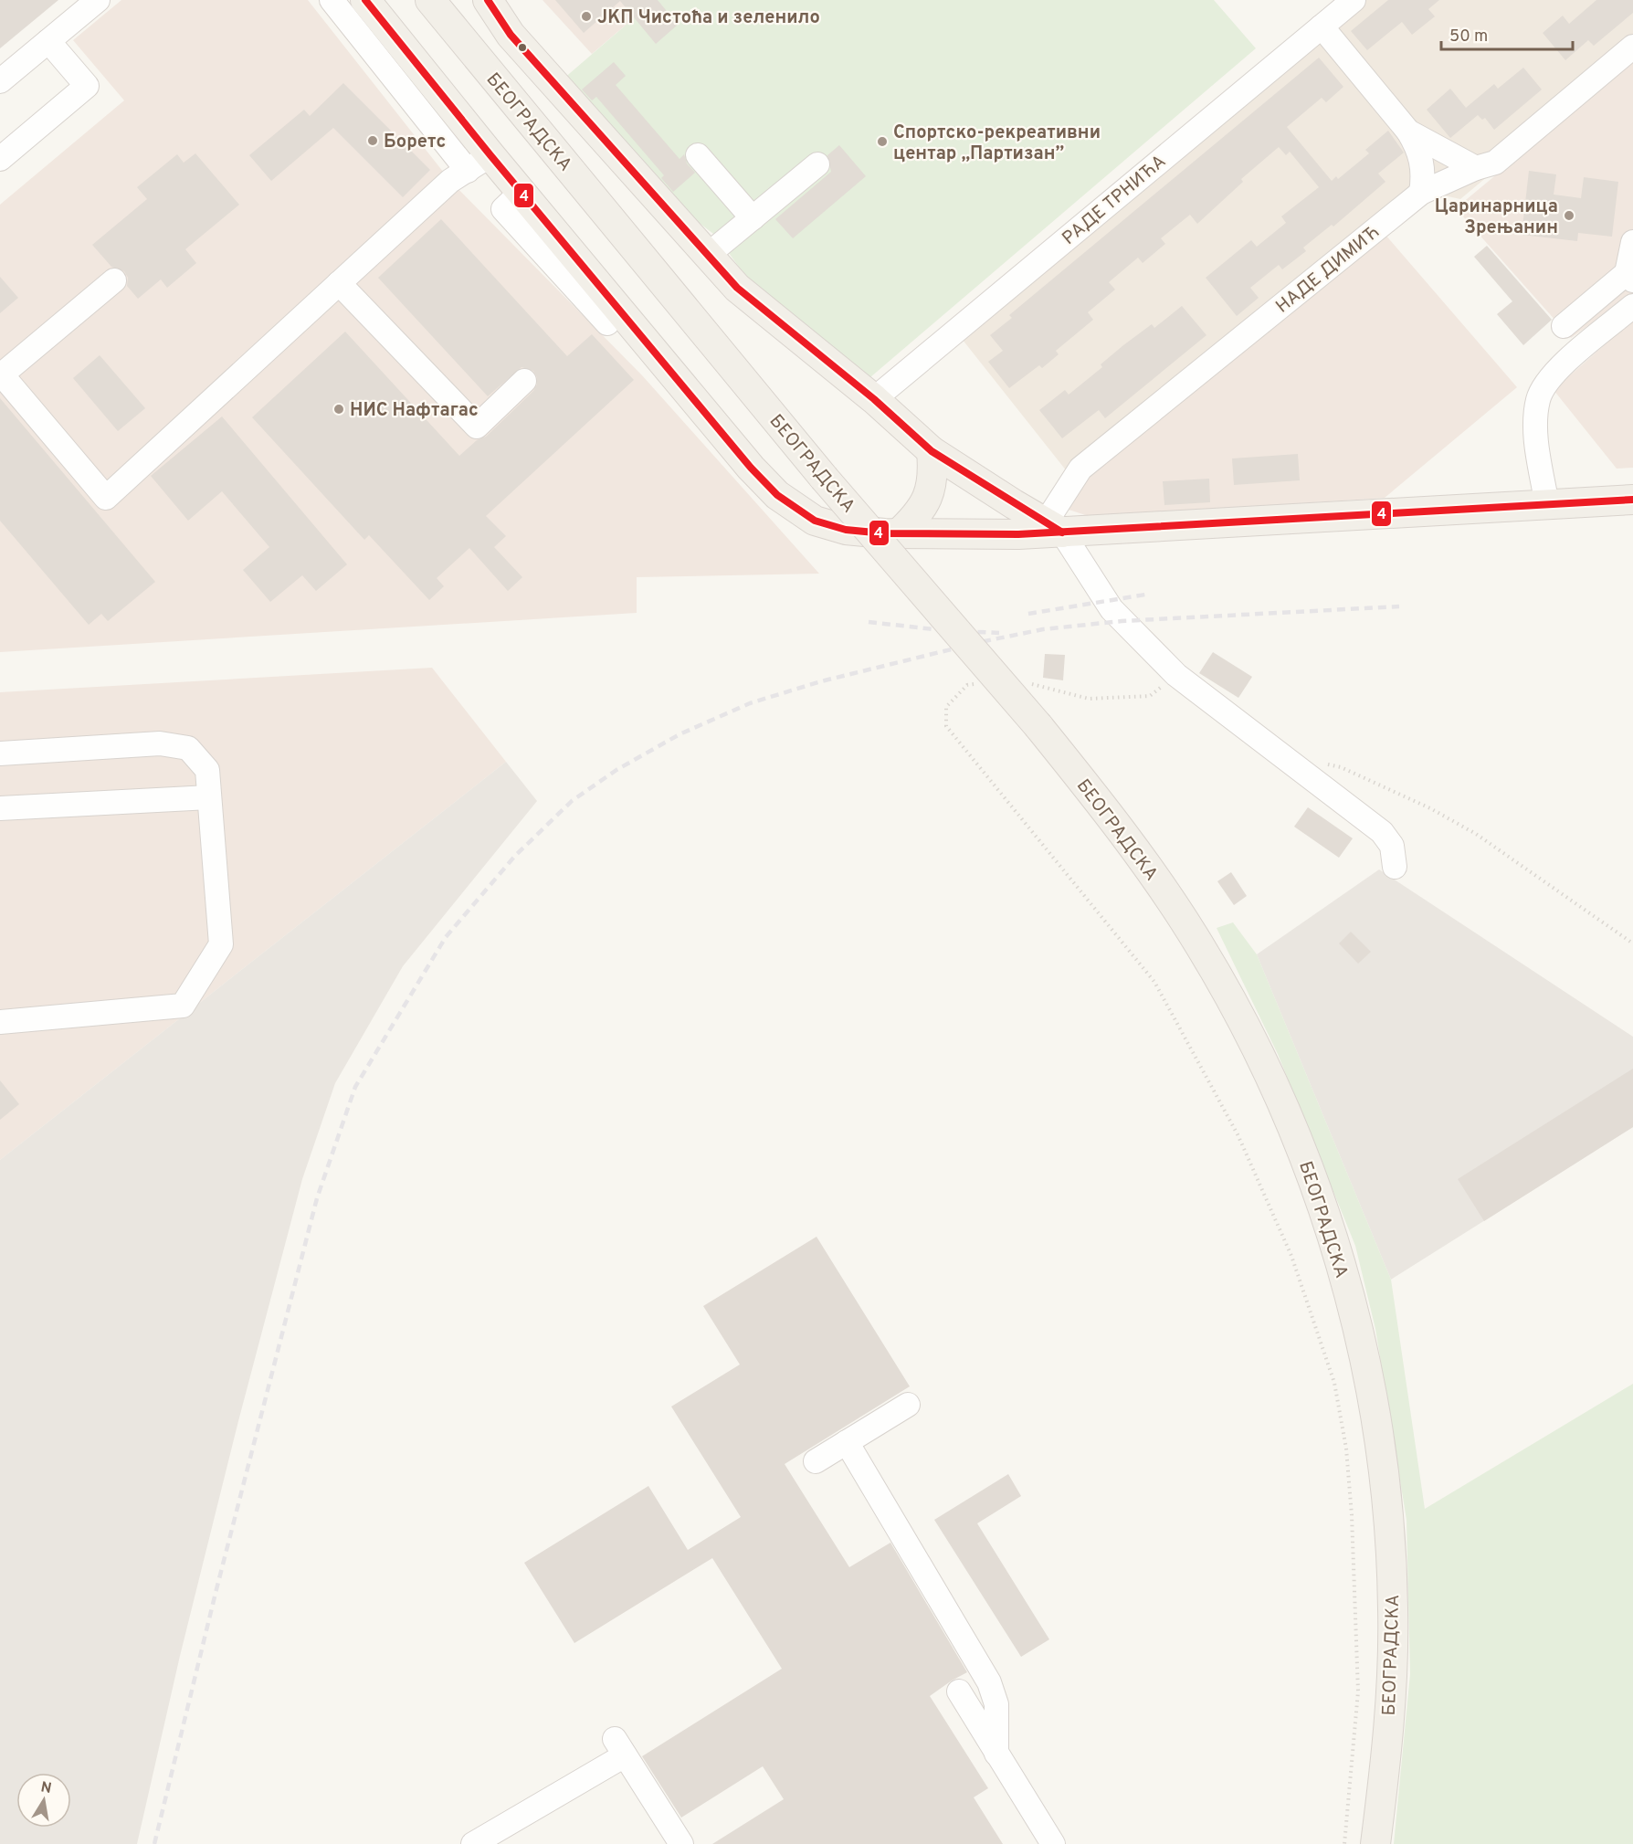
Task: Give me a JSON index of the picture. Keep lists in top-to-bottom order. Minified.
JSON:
{"streets":{"main road":["БЕОГРАДСКА"],"street":["РАДЕ ТРНИЋА","НАДЕ ДИМИЋ"]},"places":["ЈКП Чистоћа и зеленило","Боретс","Спортско-рекреативни центар „Партизан”","Царинарница Зрењанин","НИС Нафтагас"],"lines":["transit line 4"],"scale_bar":"50 m","north":"top"}
